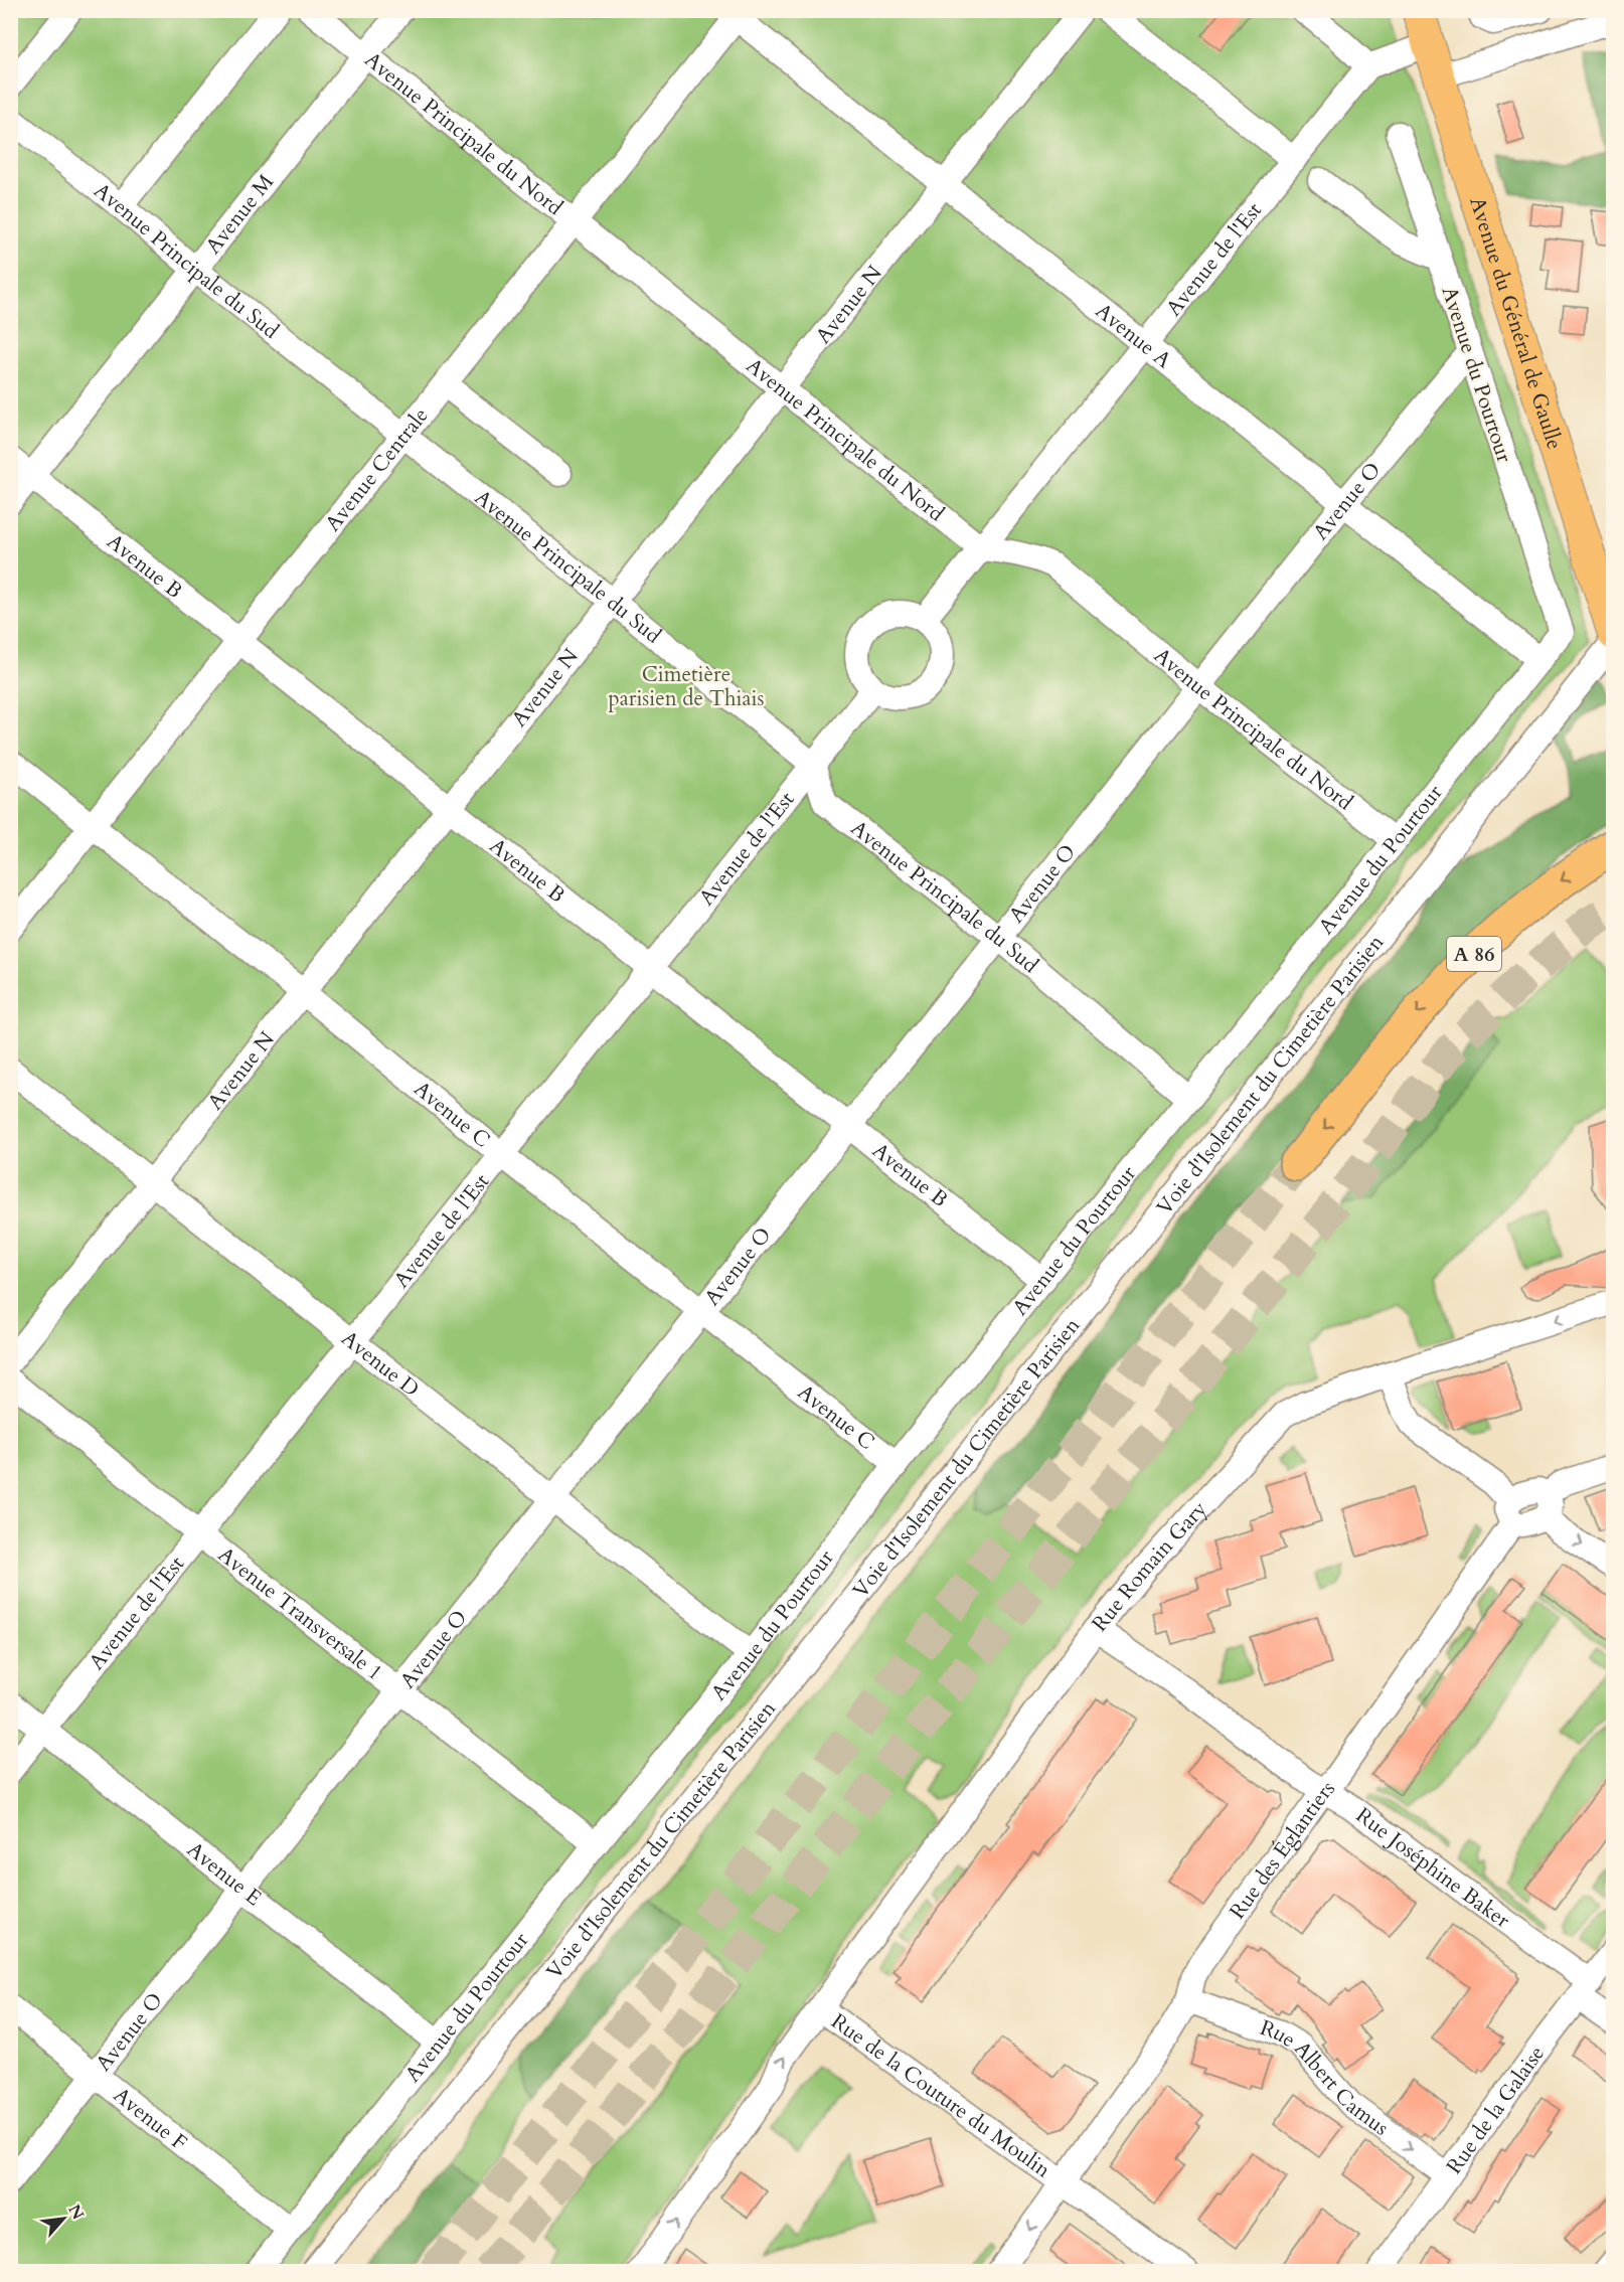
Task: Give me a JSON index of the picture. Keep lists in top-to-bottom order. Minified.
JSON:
{"streets":{"highway":["A 86"],"main road":["Avenue du Général de Gaulle"],"street":["Avenue Principale du Nord","Avenue M","Avenue de l'Est","Avenue Principale du Sud","Avenue N","Avenue A","Avenue du Pourtour","Avenue Centrale","Avenue O","Avenue B","Voie d'Isolement du Cimetière Parisien","Avenue C","Avenue D","Rue Romain Gary","Avenue Transversale 1","Rue des Églantiers","Rue Joséphine Baker","Avenue E","Rue Albert Camus","Rue de la Couture du Moulin","Rue de la Galaise","Avenue F"]},"crossings":[["Avenue Principale du Nord","Avenue M"],["Avenue Principale du Nord","Avenue de l'Est"],["Avenue Principale du Nord","Avenue N"],["Avenue Principale du Nord","Avenue du Pourtour"],["Avenue Principale du Nord","Avenue Centrale"],["Avenue Principale du Nord","Avenue O"],["Avenue M","Avenue Principale du Sud"],["Avenue M","Avenue B"],["Avenue de l'Est","Avenue Principale du Sud"],["Avenue de l'Est","Avenue A"],["Avenue de l'Est","Avenue B"],["Avenue de l'Est","Avenue C"],["Avenue de l'Est","Avenue D"],["Avenue de l'Est","Avenue Transversale 1"],["Avenue de l'Est","Avenue E"],["Avenue Principale du Sud","Avenue N"],["Avenue Principale du Sud","Avenue du Pourtour"],["Avenue Principale du Sud","Avenue Centrale"],["Avenue Principale du Sud","Avenue O"],["Avenue N","Avenue A"],["Avenue N","Avenue B"],["Avenue N","Avenue C"],["Avenue N","Avenue D"],["Avenue A","Avenue du Pourtour"],["Avenue A","Avenue Centrale"],["Avenue A","Avenue O"],["Avenue du Pourtour","Avenue O"],["Avenue du Pourtour","Avenue B"],["Avenue du Pourtour","Avenue C"],["Avenue du Pourtour","Avenue D"],["Avenue du Pourtour","Avenue Transversale 1"],["Avenue du Pourtour","Avenue E"],["Avenue du Pourtour","Avenue F"],["Avenue Centrale","Avenue B"],["Avenue Centrale","Avenue C"],["Avenue O","Avenue B"],["Avenue O","Avenue C"],["Avenue O","Avenue D"],["Avenue O","Avenue Transversale 1"],["Avenue O","Avenue E"],["Avenue O","Avenue F"],["Rue Romain Gary","Rue Joséphine Baker"],["Rue Romain Gary","Rue de la Couture du Moulin"],["Rue des Églantiers","Rue Joséphine Baker"],["Rue des Églantiers","Rue Albert Camus"],["Rue des Églantiers","Rue de la Couture du Moulin"],["Rue Joséphine Baker","Rue de la Galaise"],["Rue Albert Camus","Rue de la Galaise"]],"one_way":["Rue Albert Camus"],"parks":["Cimetière parisien de Thiais"],"north":"top right"}
